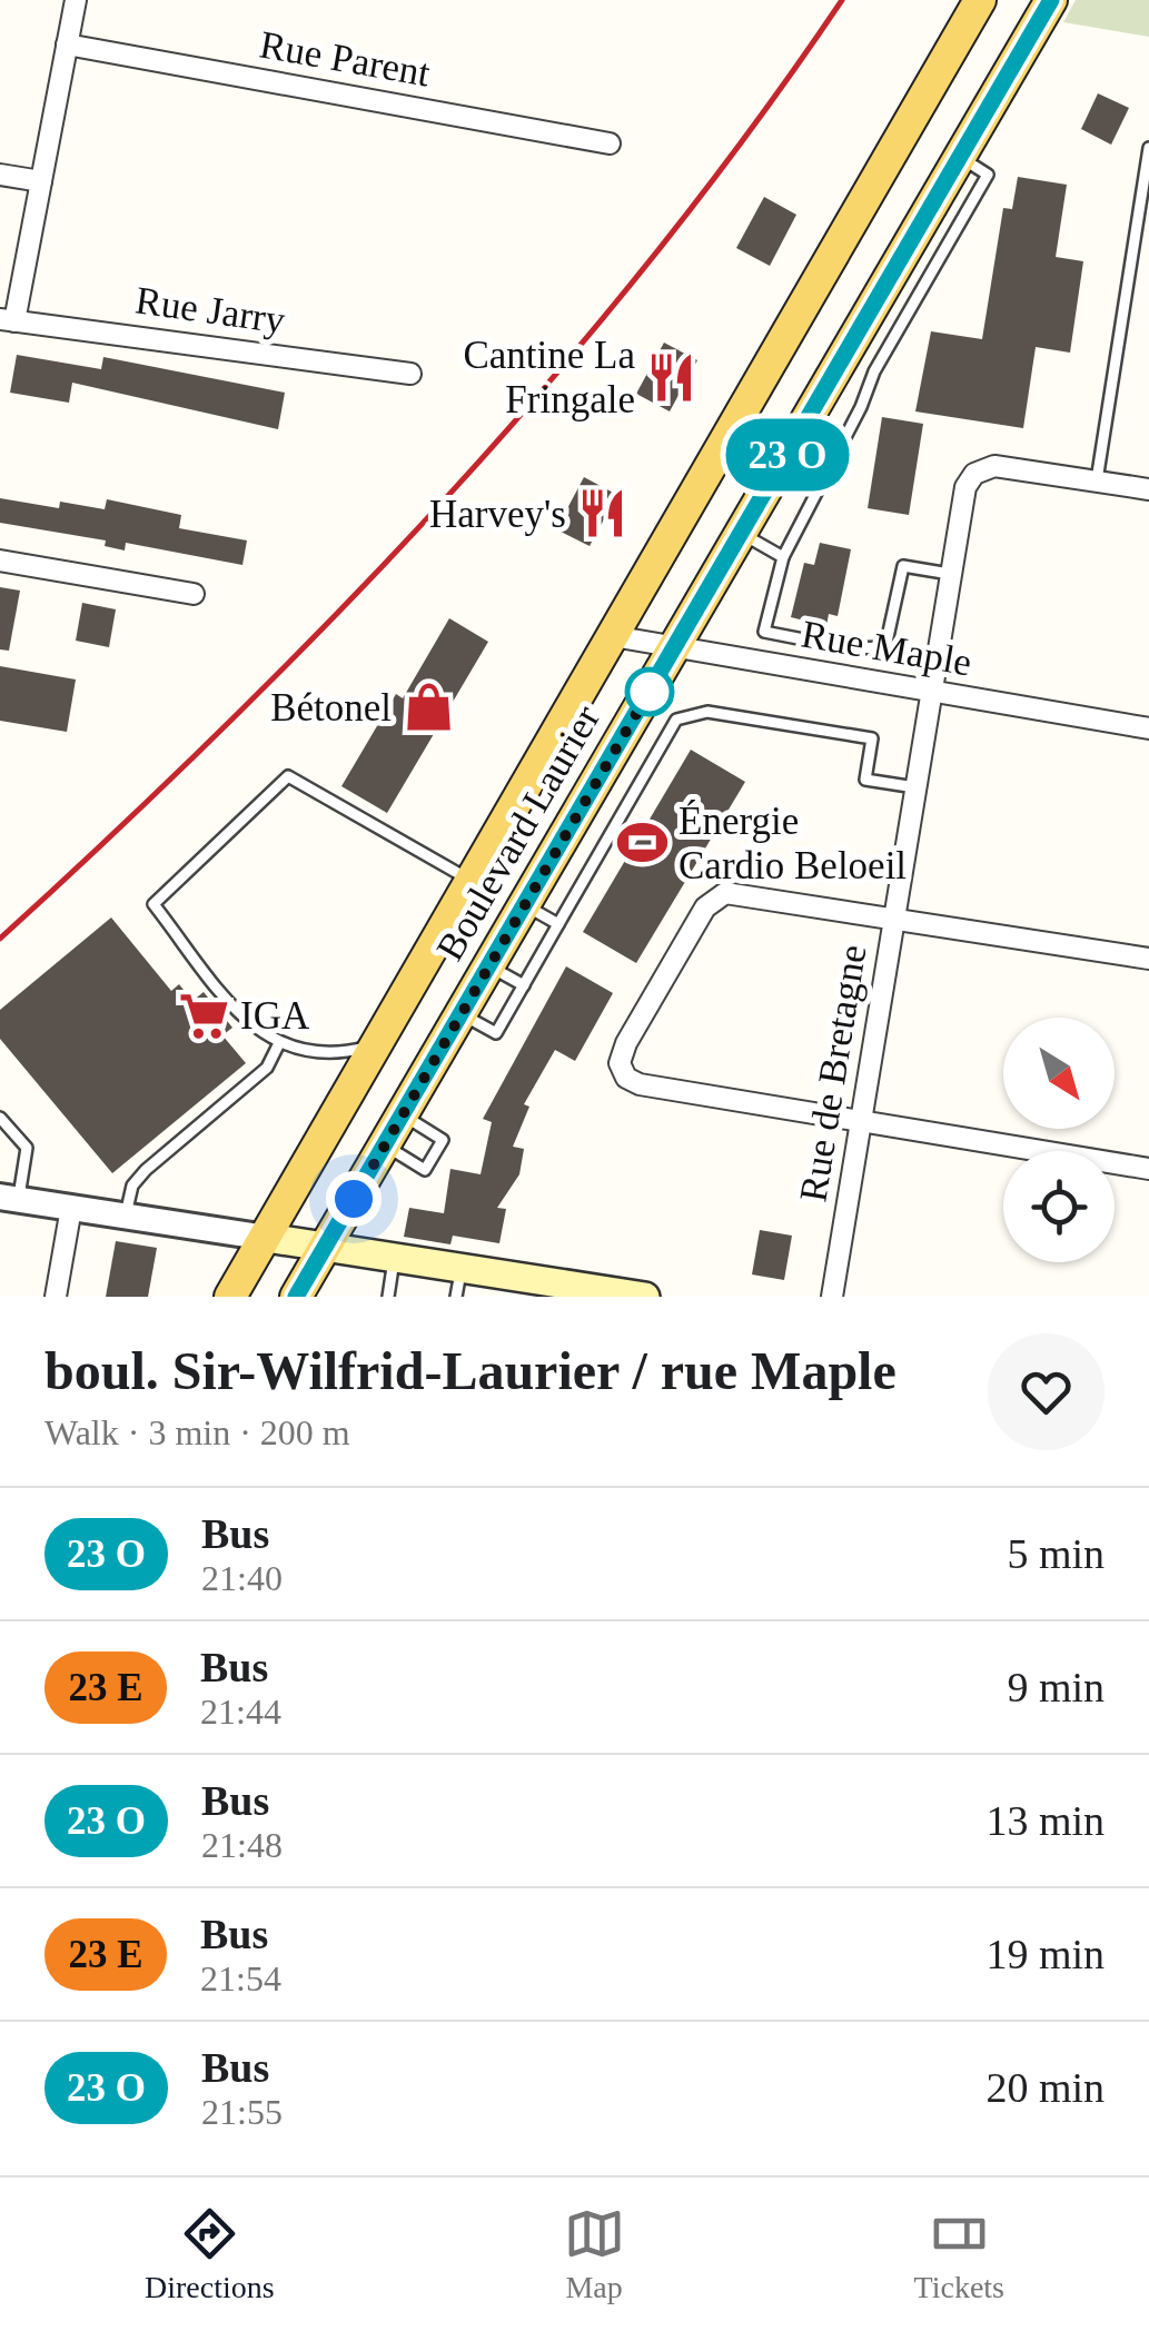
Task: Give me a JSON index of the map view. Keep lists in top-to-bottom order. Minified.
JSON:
{"streets":{"main road":["Boulevard Laurier"],"street":["Rue Parent","Rue Jarry","Rue Maple","Rue de Bretagne"]},"crossings":[["Rue Maple","Boulevard Laurier"],["Rue Maple","Rue de Bretagne"]],"places":{"restaurant":["Cantine La Fringale","Harvey's"],"shop":["Bétonel"],"sports":["Énergie Cardio Beloeil"],"supermarket":["IGA"]},"north":"bottom right","page":{"on_map":"23 O","heading":["boul. Sir-Wilfrid-Laurier / rue Maple","Walk · 3 min · 200 m"],"list":[{"mark":"23 O","name":"Bus","note":"21:40","value":"5 min"},{"mark":"23 E","name":"Bus","note":"21:44","value":"9 min"},{"mark":"23 O","name":"Bus","note":"21:48","value":"13 min"},{"mark":"23 E","name":"Bus","note":"21:54","value":"19 min"},{"mark":"23 O","name":"Bus","note":"21:55","value":"20 min"}],"tabs":["Directions","Map","Tickets"]}}
